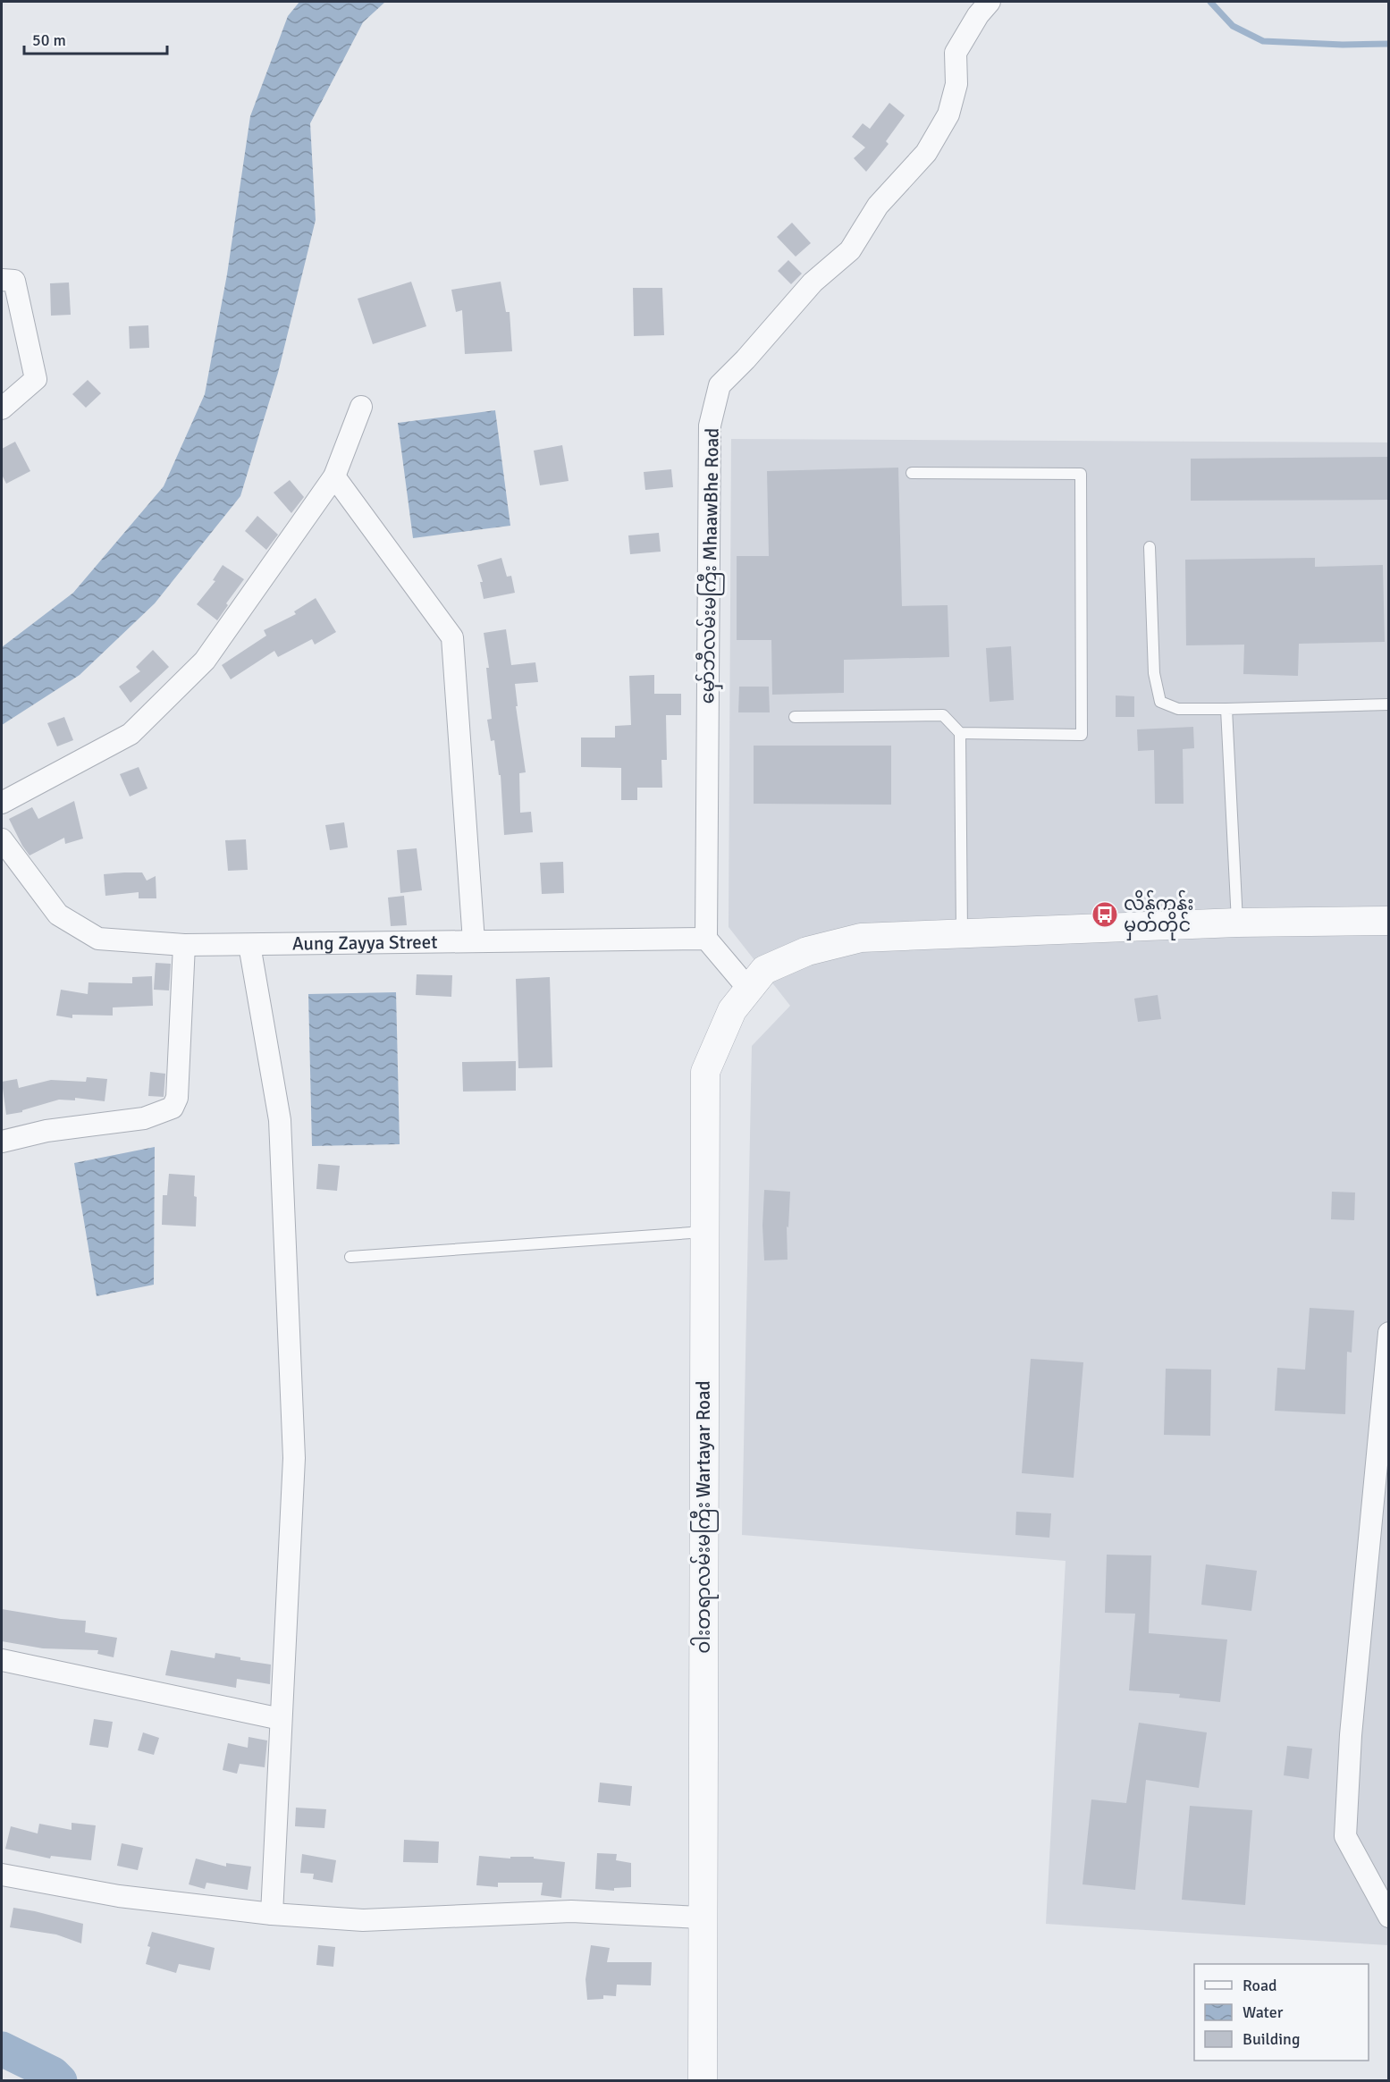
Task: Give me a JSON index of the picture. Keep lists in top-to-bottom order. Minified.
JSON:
{"streets":{"street":["မှော်ဘီလမ်းမကြီး MhaawBhe Road","Aung Zayya Street","ဝါးတရာလမ်းမကြီး Wartayar Road"]},"crossings":[["မှော်ဘီလမ်းမကြီး MhaawBhe Road","Aung Zayya Street"]],"places":{"bus stop":["လိန်ကုန်း မှတ်တိုင်"]},"legend":["Road","Water","Building"],"scale_bar":"50 m"}
